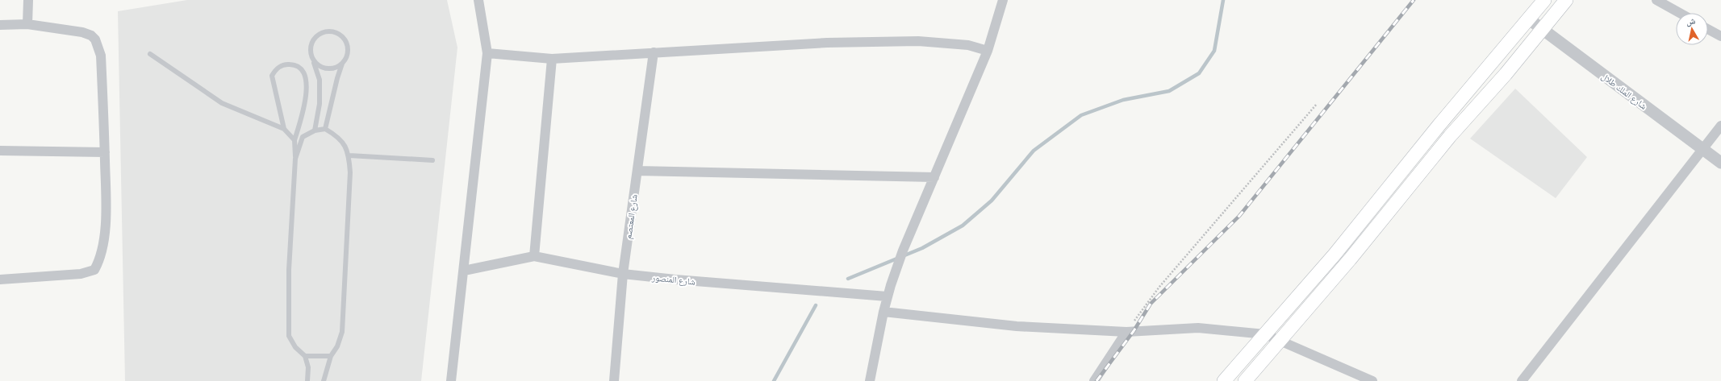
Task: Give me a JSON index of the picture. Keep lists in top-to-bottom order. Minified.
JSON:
{"streets":{"street":["شارع الملك طلال","شارع المعتصم","شارع المنصور"]},"crossings":[["شارع المعتصم","شارع المنصور"]],"north":"top"}
